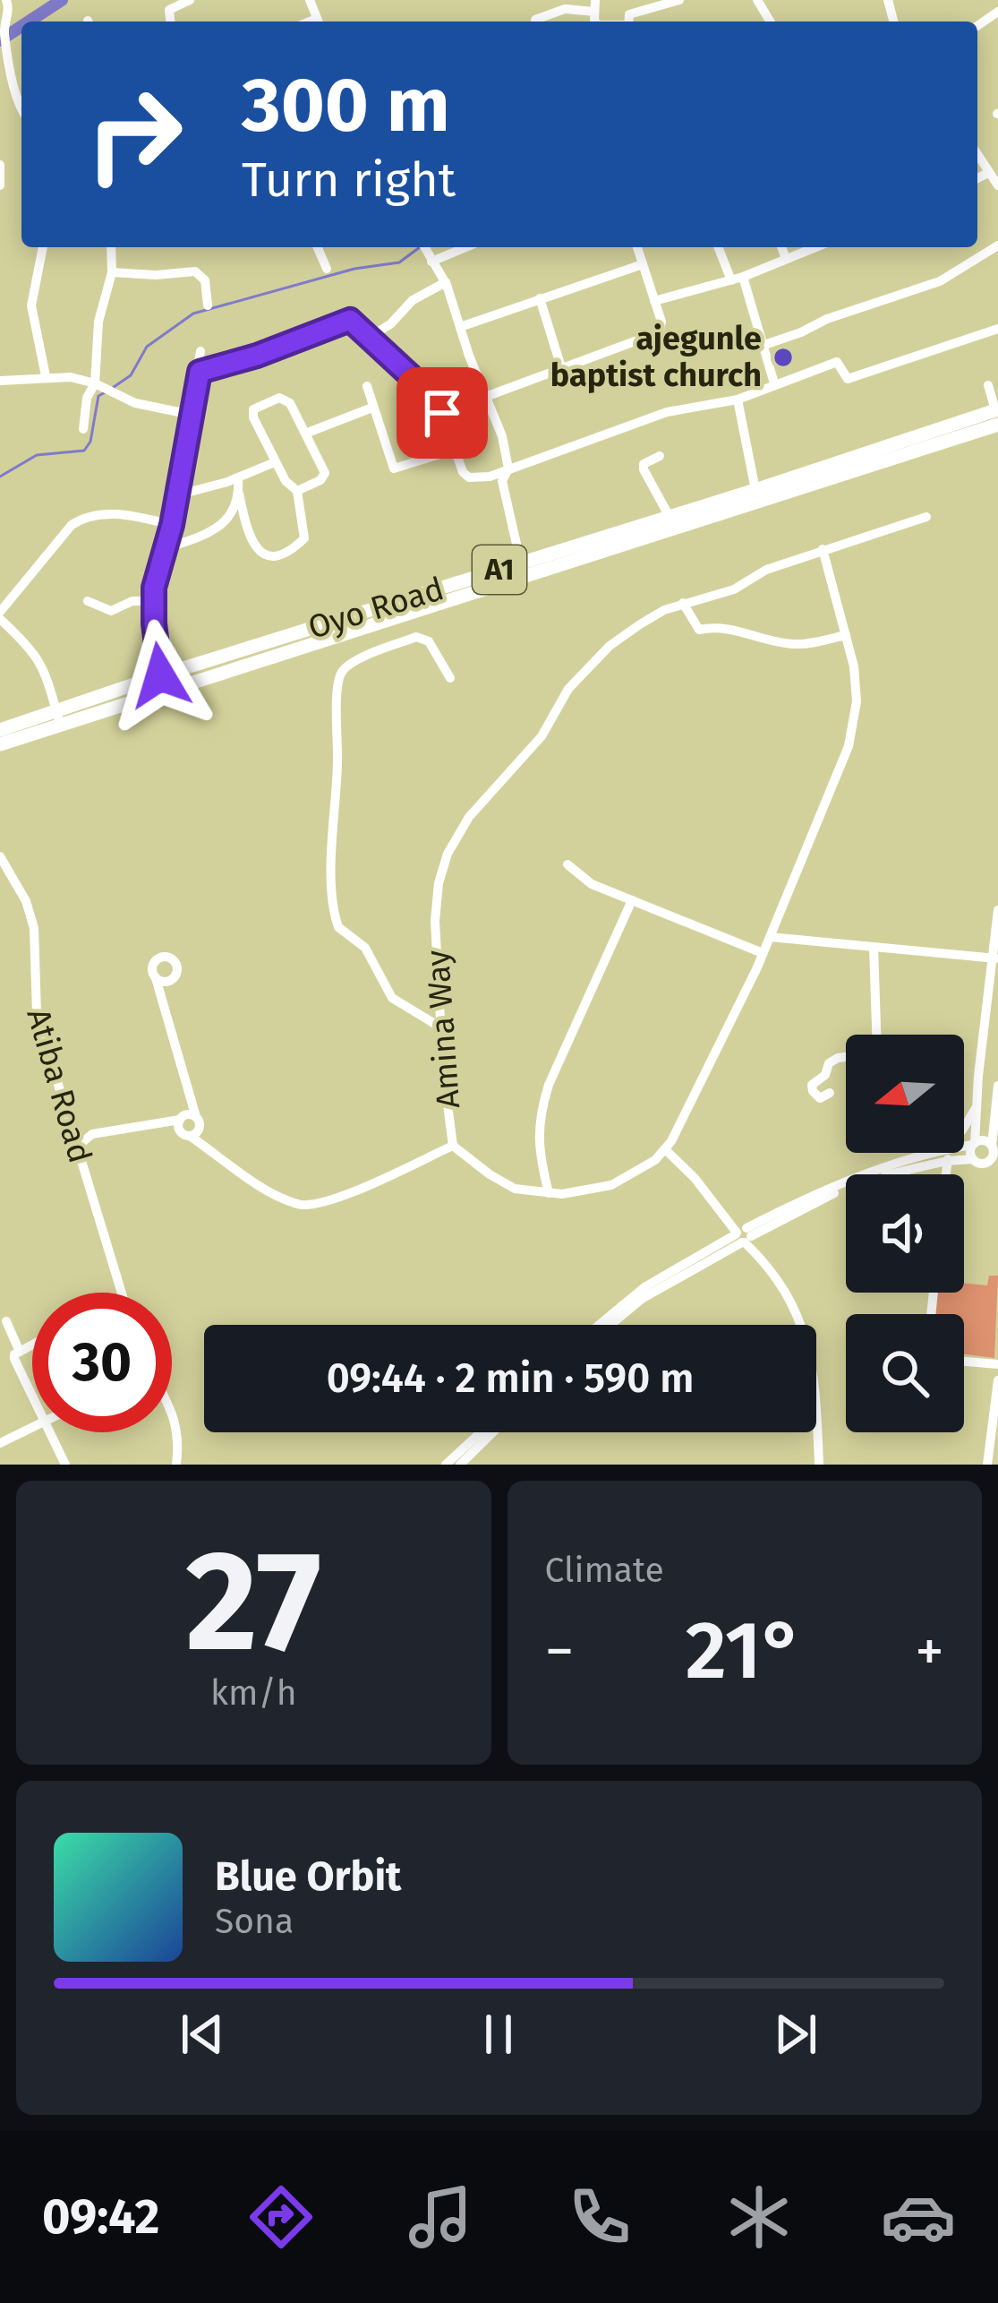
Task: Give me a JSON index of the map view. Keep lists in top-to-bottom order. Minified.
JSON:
{"streets":{"highway":["A1","Oyo Road"],"street":["Amina Way","Atiba Road"]},"places":["ajegunle baptist church"],"north":"left","page":{"turn":["300 m","Turn right"],"limit":"30","trip":"09:44 · 2 min · 590 m","tile":[["27","km/h"],"Climate"],"heat":["−","21°","+"],"song":["Blue Orbit","Sona"],"tabs":"09:42"}}
